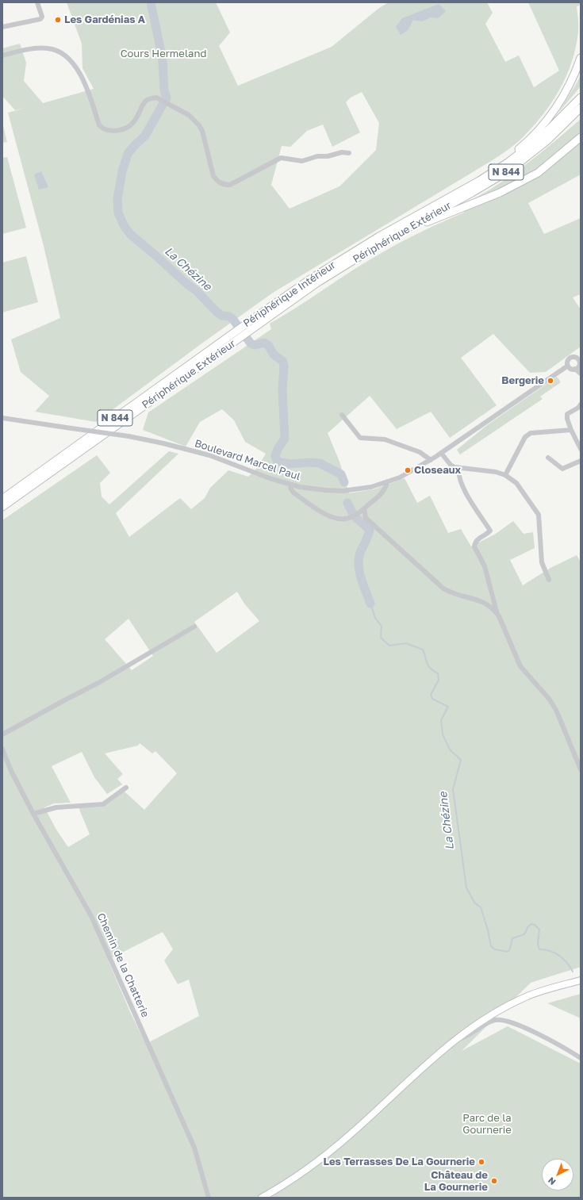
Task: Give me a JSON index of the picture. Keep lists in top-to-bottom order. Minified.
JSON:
{"streets":{"highway":["N 844","Périphérique Extérieur","Périphérique Intérieur"],"street":["Boulevard Marcel Paul","Chemin de la Chatterie"]},"water":["La Chézine"],"parks":["Cours Hermeland","Parc de la Gournerie"],"places":["Les Gardénias A","Bergerie","Closeaux","Les Terrasses De La Gournerie","Château de La Gournerie"],"north":"bottom left"}
